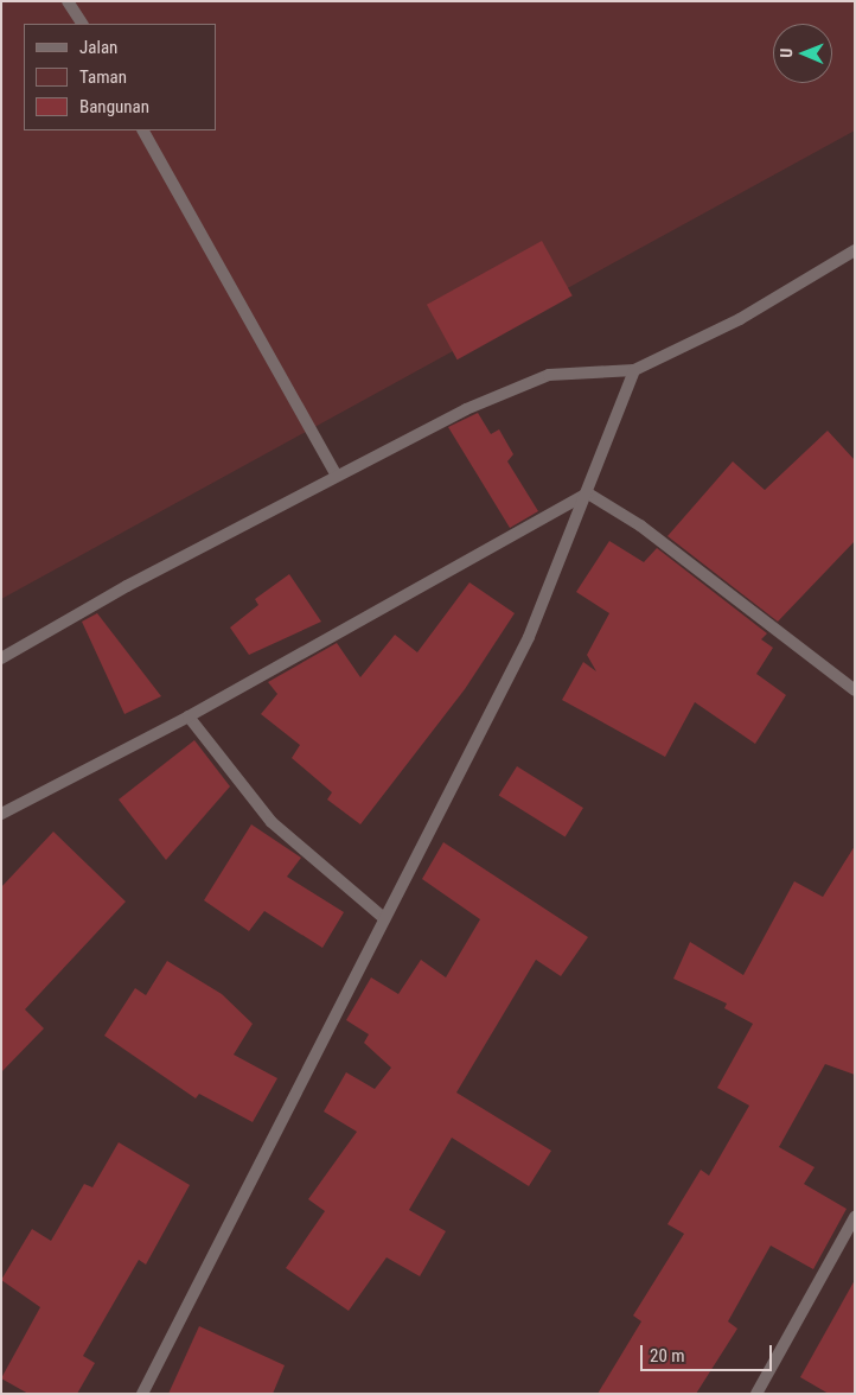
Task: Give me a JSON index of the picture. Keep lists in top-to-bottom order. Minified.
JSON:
{"legend":["Jalan","Taman","Bangunan"],"scale_bar":"20 m","north":"left"}
